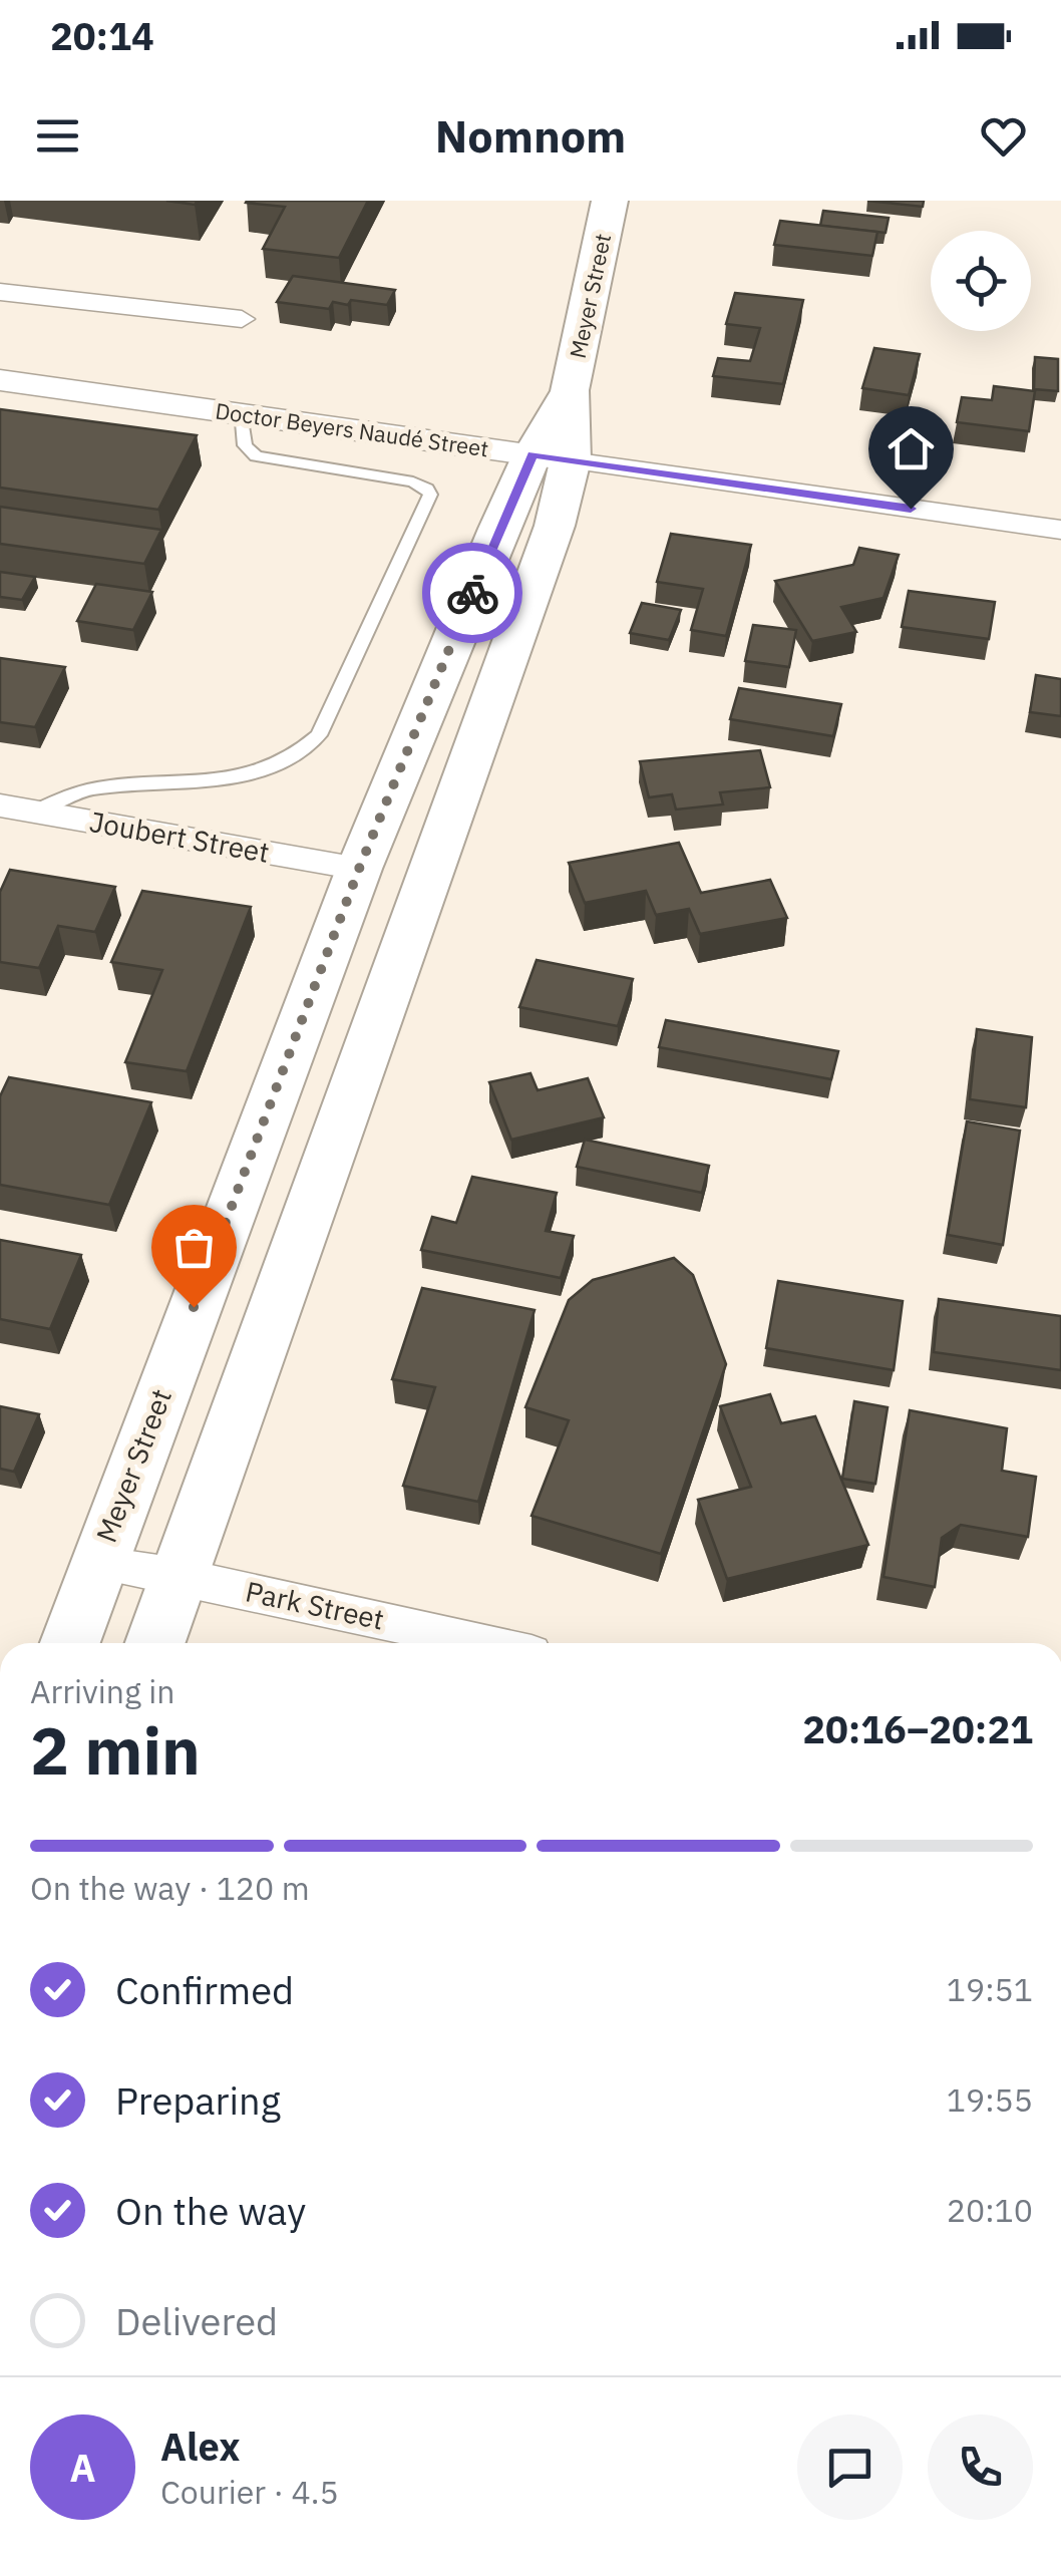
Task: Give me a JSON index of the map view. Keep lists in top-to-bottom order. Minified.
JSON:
{"streets":{"main road":["Meyer Street"],"street":["Doctor Beyers Naudé Street","Joubert Street","Park Street"]},"crossings":[["Meyer Street","Doctor Beyers Naudé Street"],["Meyer Street","Joubert Street"],["Meyer Street","Park Street"]],"page":{"status":"20:14","header":"Nomnom","heading":["2 min","Arriving in","20:16–20:21"],"panel":["Alex","Courier · 4.5"],"bar":"On the way · 120 m","list":[["Confirmed","19:51"],["Preparing","19:55"],["On the way","20:10"],"Delivered"],"round":"A"}}
